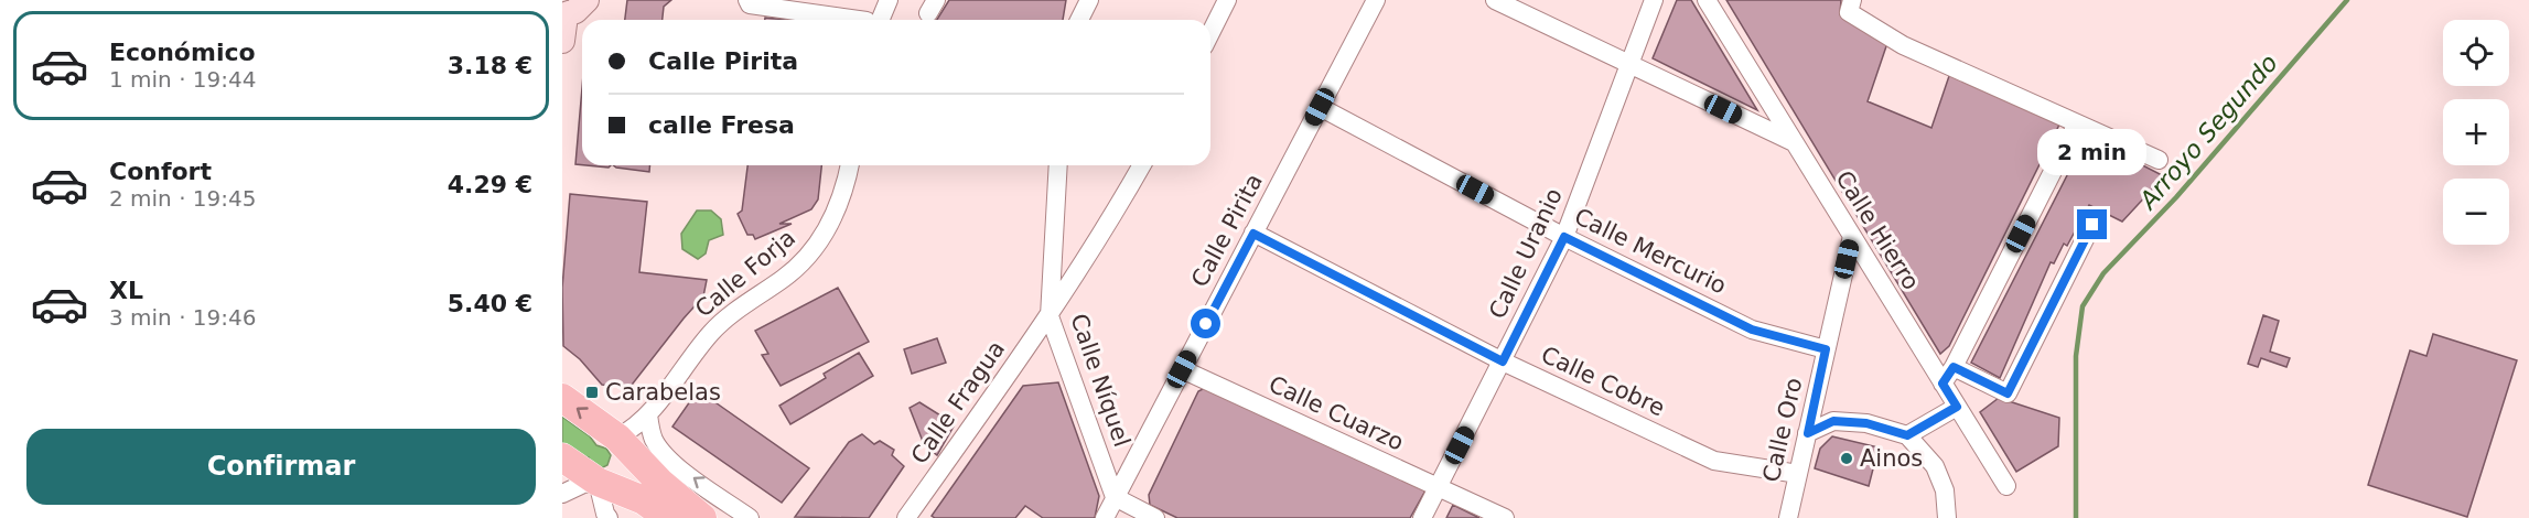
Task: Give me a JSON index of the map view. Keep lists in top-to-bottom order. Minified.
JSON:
{"streets":{"street":["Calle Pirita","Calle Hierro","Calle Mercurio","Calle Uranio","Calle Forja","Calle Níquel","Calle Cobre","Calle Fragua","Calle Cuarzo","Calle Oro"]},"crossings":[["Calle Pirita","Calle Mercurio"],["Calle Pirita","Calle Níquel"],["Calle Pirita","Calle Cobre"],["Calle Pirita","Calle Cuarzo"],["Calle Hierro","Calle Oro"],["Calle Mercurio","Calle Uranio"],["Calle Mercurio","Calle Oro"],["Calle Uranio","Calle Cobre"],["Calle Uranio","Calle Cuarzo"],["Calle Níquel","Calle Fragua"],["Calle Cobre","Calle Oro"]],"water":["Arroyo Segundo"],"places":{"transit":["Carabelas"],"other":["Ainos"]},"page":{"list":[{"name":"Económico","note":"1 min · 19:44","value":"3.18 €"},{"name":"Confort","note":"2 min · 19:45","value":"4.29 €"},{"name":"XL","note":"3 min · 19:46","value":"5.40 €"}],"map_buttons":["+","−"],"banner":["Calle Pirita","calle Fresa"],"bubble":"2 min","buttons":"Confirmar"}}
